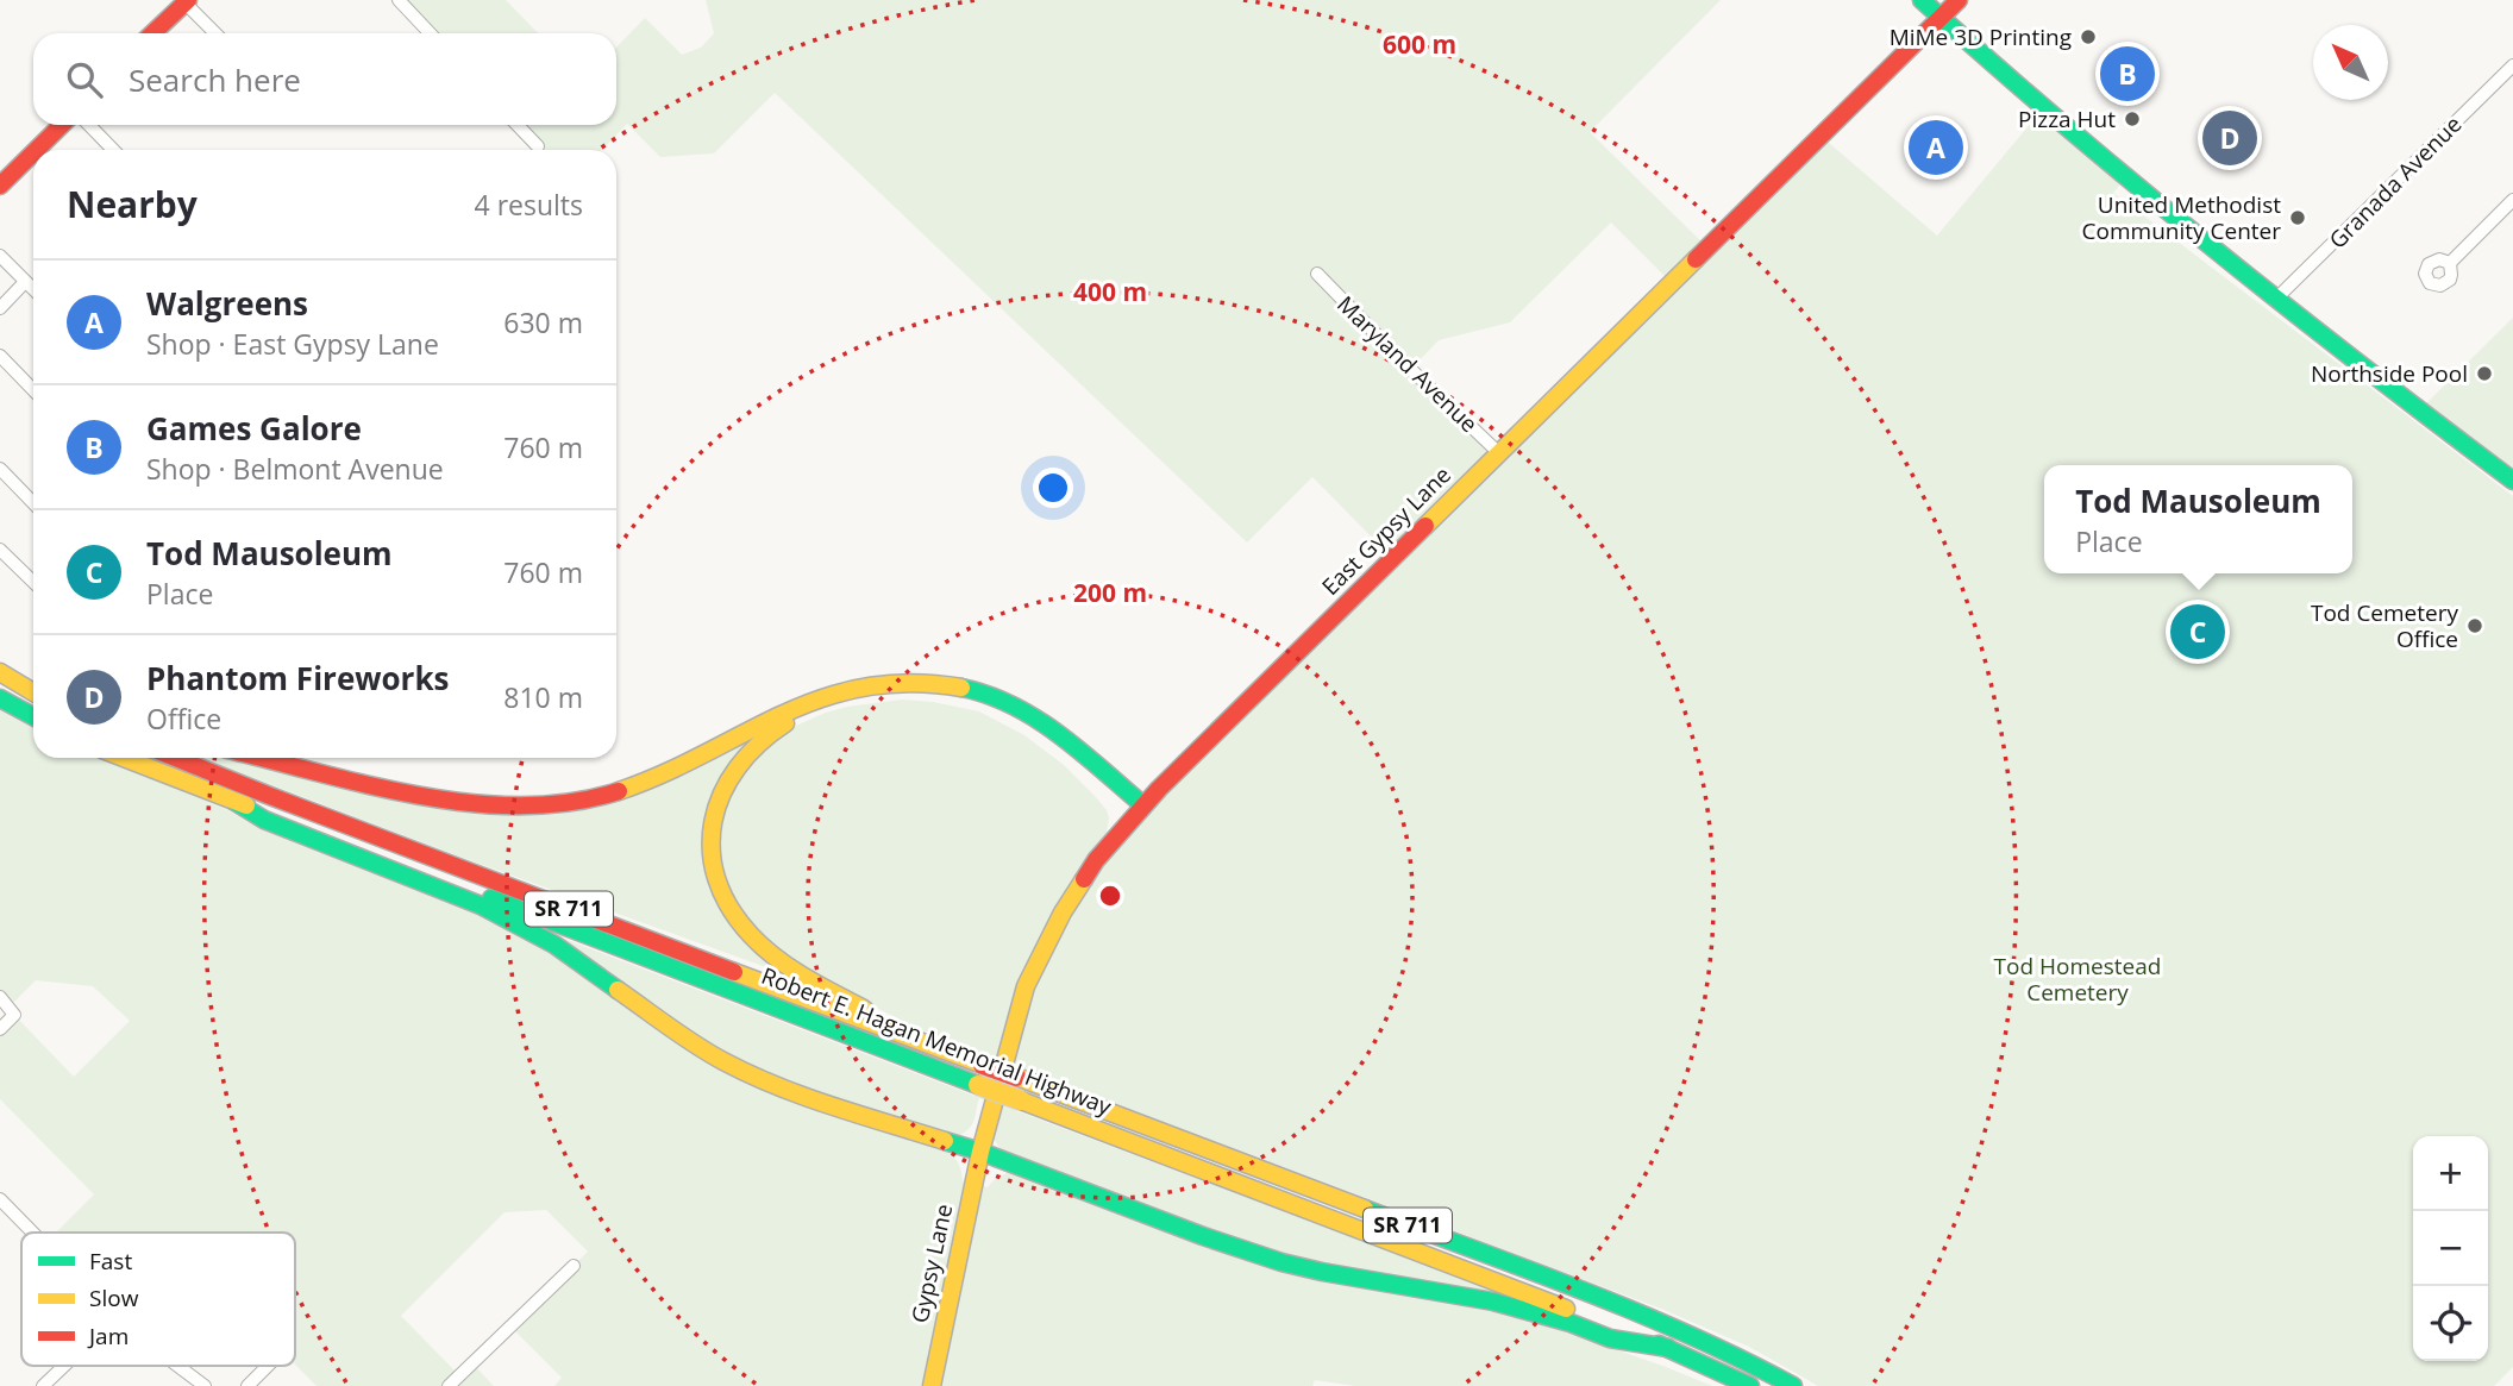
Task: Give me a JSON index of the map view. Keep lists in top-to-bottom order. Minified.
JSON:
{"streets":{"main road":["East Gypsy Lane","SR 711","Robert E. Hagan Memorial Highway","Gypsy Lane"],"street":["Granada Avenue","Maryland Avenue"]},"crossings":[["Maryland Avenue","East Gypsy Lane"],["East Gypsy Lane","Gypsy Lane"]],"parks":["Tod Homestead Cemetery"],"places":["MiMe 3D Printing","Pizza Hut","United Methodist Community Center","Northside Pool","Tod Cemetery Office"],"legend":["Fast","Slow","Jam"],"north":"top left","page":{"search":"Search here","pins":["B","D","A","C"],"heading":["Nearby","4 results"],"list":[{"mark":"A","name":"Walgreens","note":"Shop · East Gypsy Lane","value":"630 m"},{"mark":"B","name":"Games Galore","note":"Shop · Belmont Avenue","value":"760 m"},{"mark":"C","name":"Tod Mausoleum","note":"Place","value":"760 m"},{"mark":"D","name":"Phantom Fireworks","note":"Office","value":"810 m"}],"popup":["Tod Mausoleum","Place"],"map_buttons":["+","−"]},"rings":["600 m","400 m","200 m"]}
